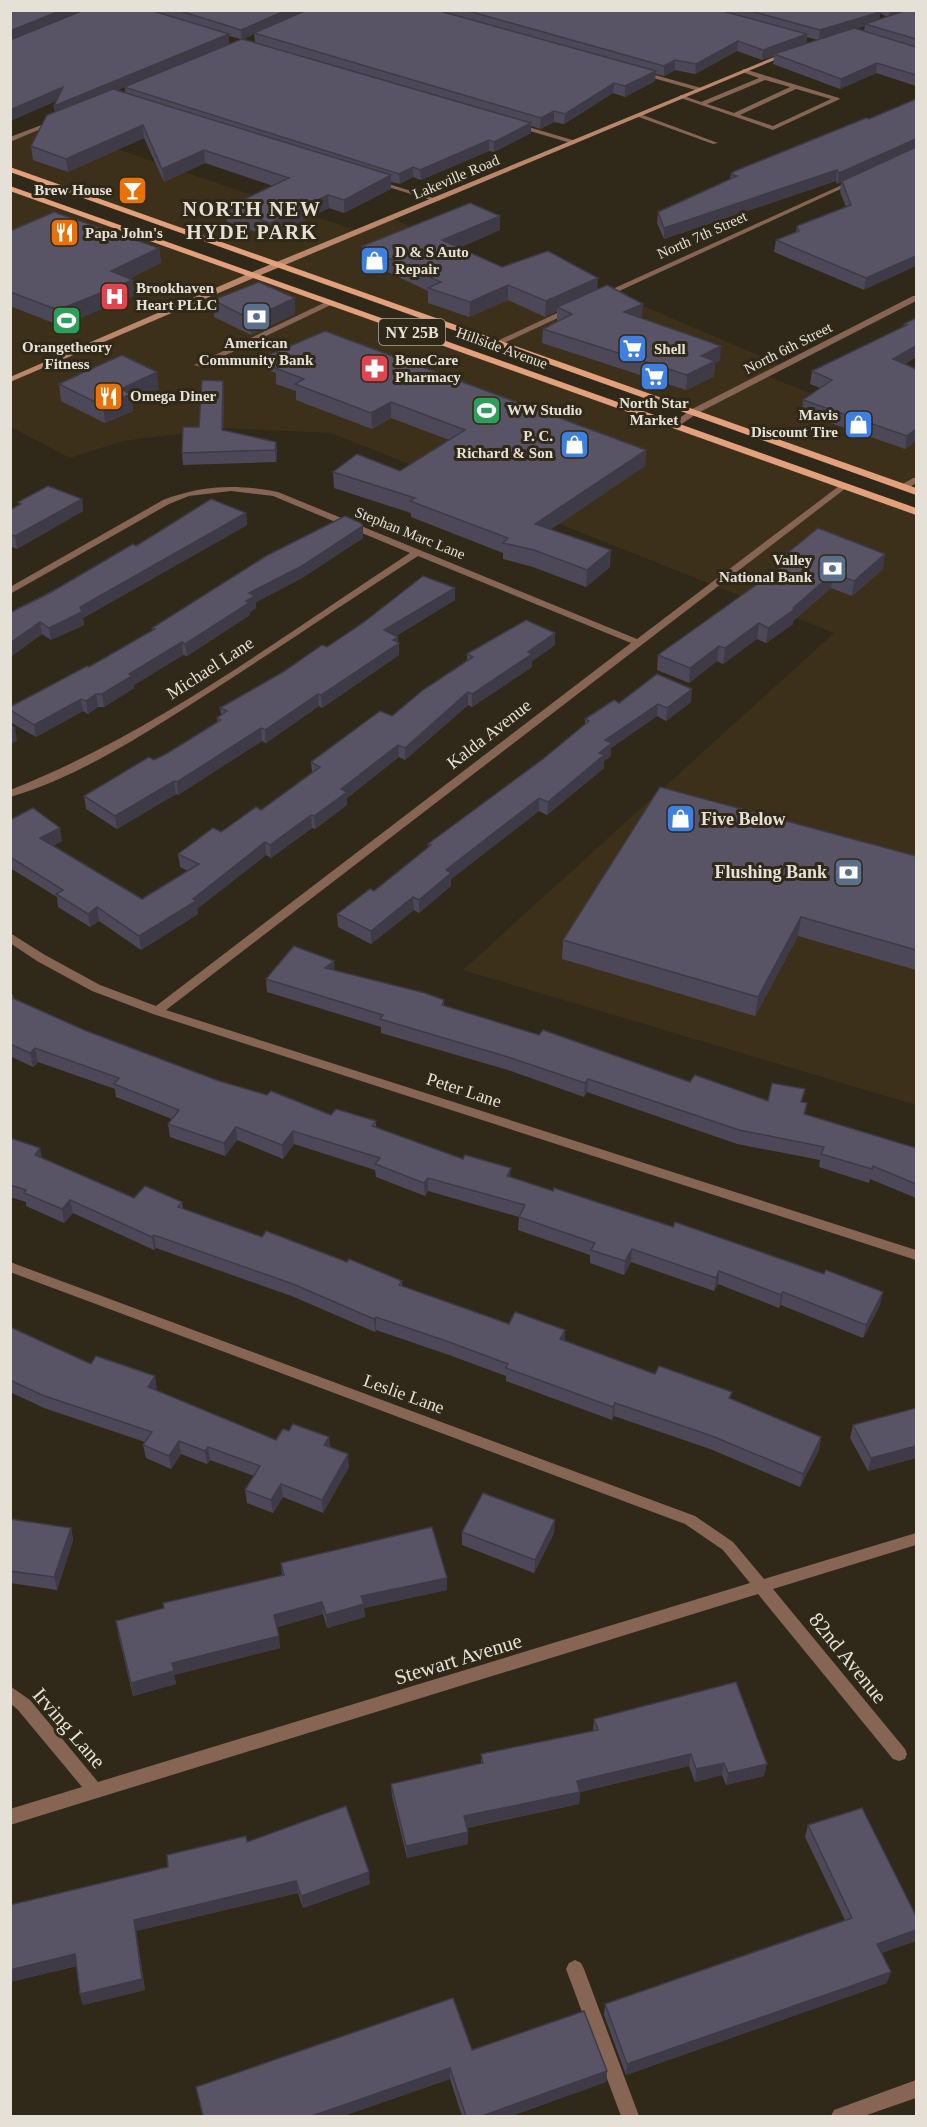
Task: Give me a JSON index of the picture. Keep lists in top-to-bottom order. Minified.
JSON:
{"streets":{"main road":["Lakeville Road","NY 25B","Hillside Avenue"],"street":["North 7th Street","North 6th Street","Stephan Marc Lane","Michael Lane","Kalda Avenue","Peter Lane","Leslie Lane","82nd Avenue","Stewart Avenue","Irving Lane"]},"crossings":[["Lakeville Road","Hillside Avenue"],["Hillside Avenue","North 6th Street"],["Hillside Avenue","Kalda Avenue"],["Stephan Marc Lane","Michael Lane"],["Stephan Marc Lane","Kalda Avenue"],["Kalda Avenue","Peter Lane"],["Leslie Lane","82nd Avenue"],["Leslie Lane","Stewart Avenue"],["82nd Avenue","Stewart Avenue"],["Stewart Avenue","Irving Lane"]],"districts":["NORTH NEW HYDE PARK"],"places":{"bar":["Brew House"],"restaurant":["Papa John's","Omega Diner"],"shop":["D & S Auto Repair","Mavis Discount Tire","P. C. Richard & Son","Five Below"],"hospital":["Brookhaven Heart PLLC"],"bank":["American Community Bank","Valley National Bank","Flushing Bank"],"sports":["Orangetheory Fitness","WW Studio"],"supermarket":["Shell","North Star Market"],"pharmacy":["BeneCare Pharmacy"]}}
